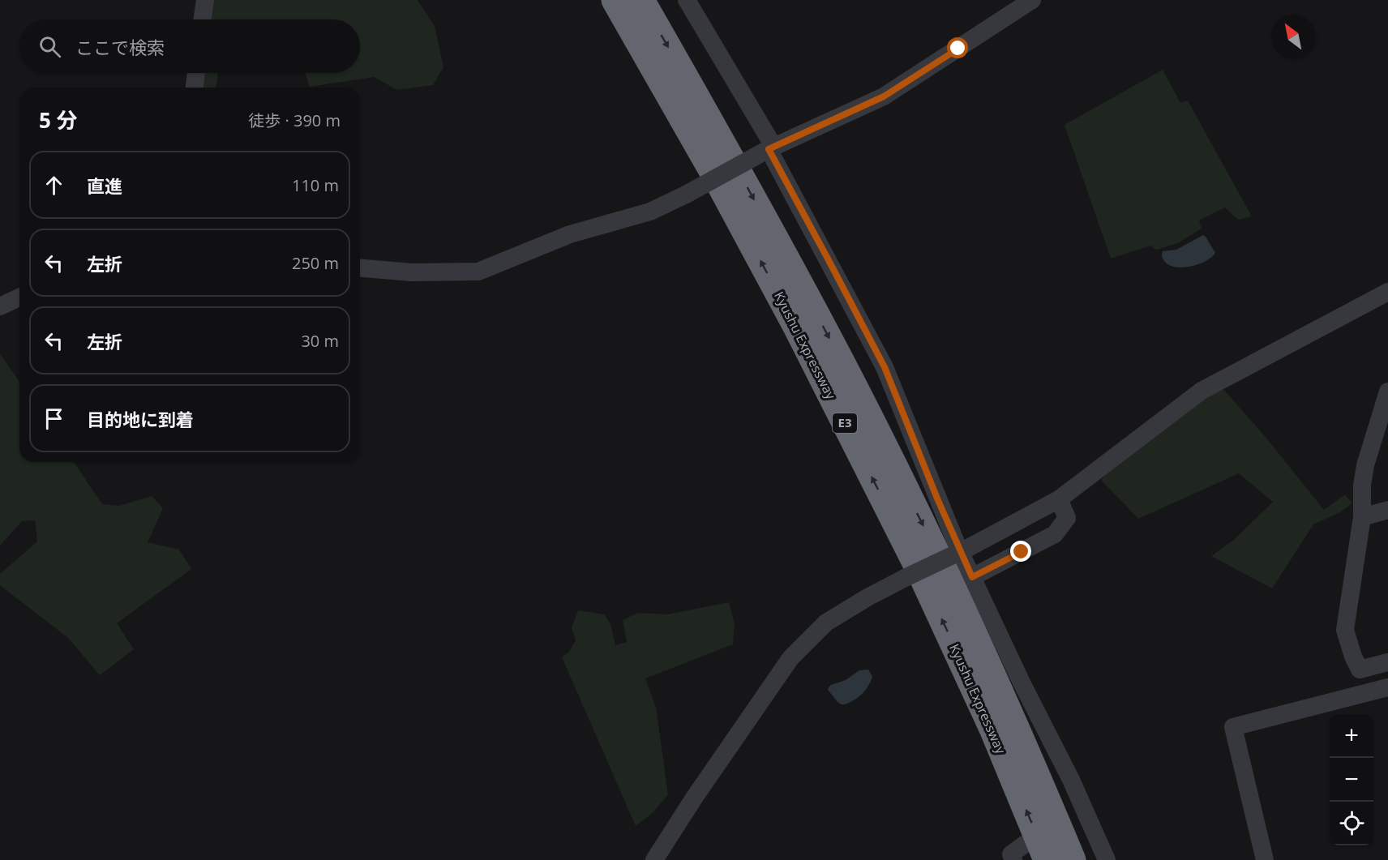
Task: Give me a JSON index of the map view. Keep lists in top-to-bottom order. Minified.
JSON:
{"streets":{"highway":["Kyushu Expressway","E3"]},"north":"top left","page":{"search":"ここで検索","heading":["5 分","徒歩 · 390 m"],"list":[["直進","110 m"],["左折","250 m"],["左折","30 m"],"目的地に到着"],"map_buttons":["+","−"]}}
